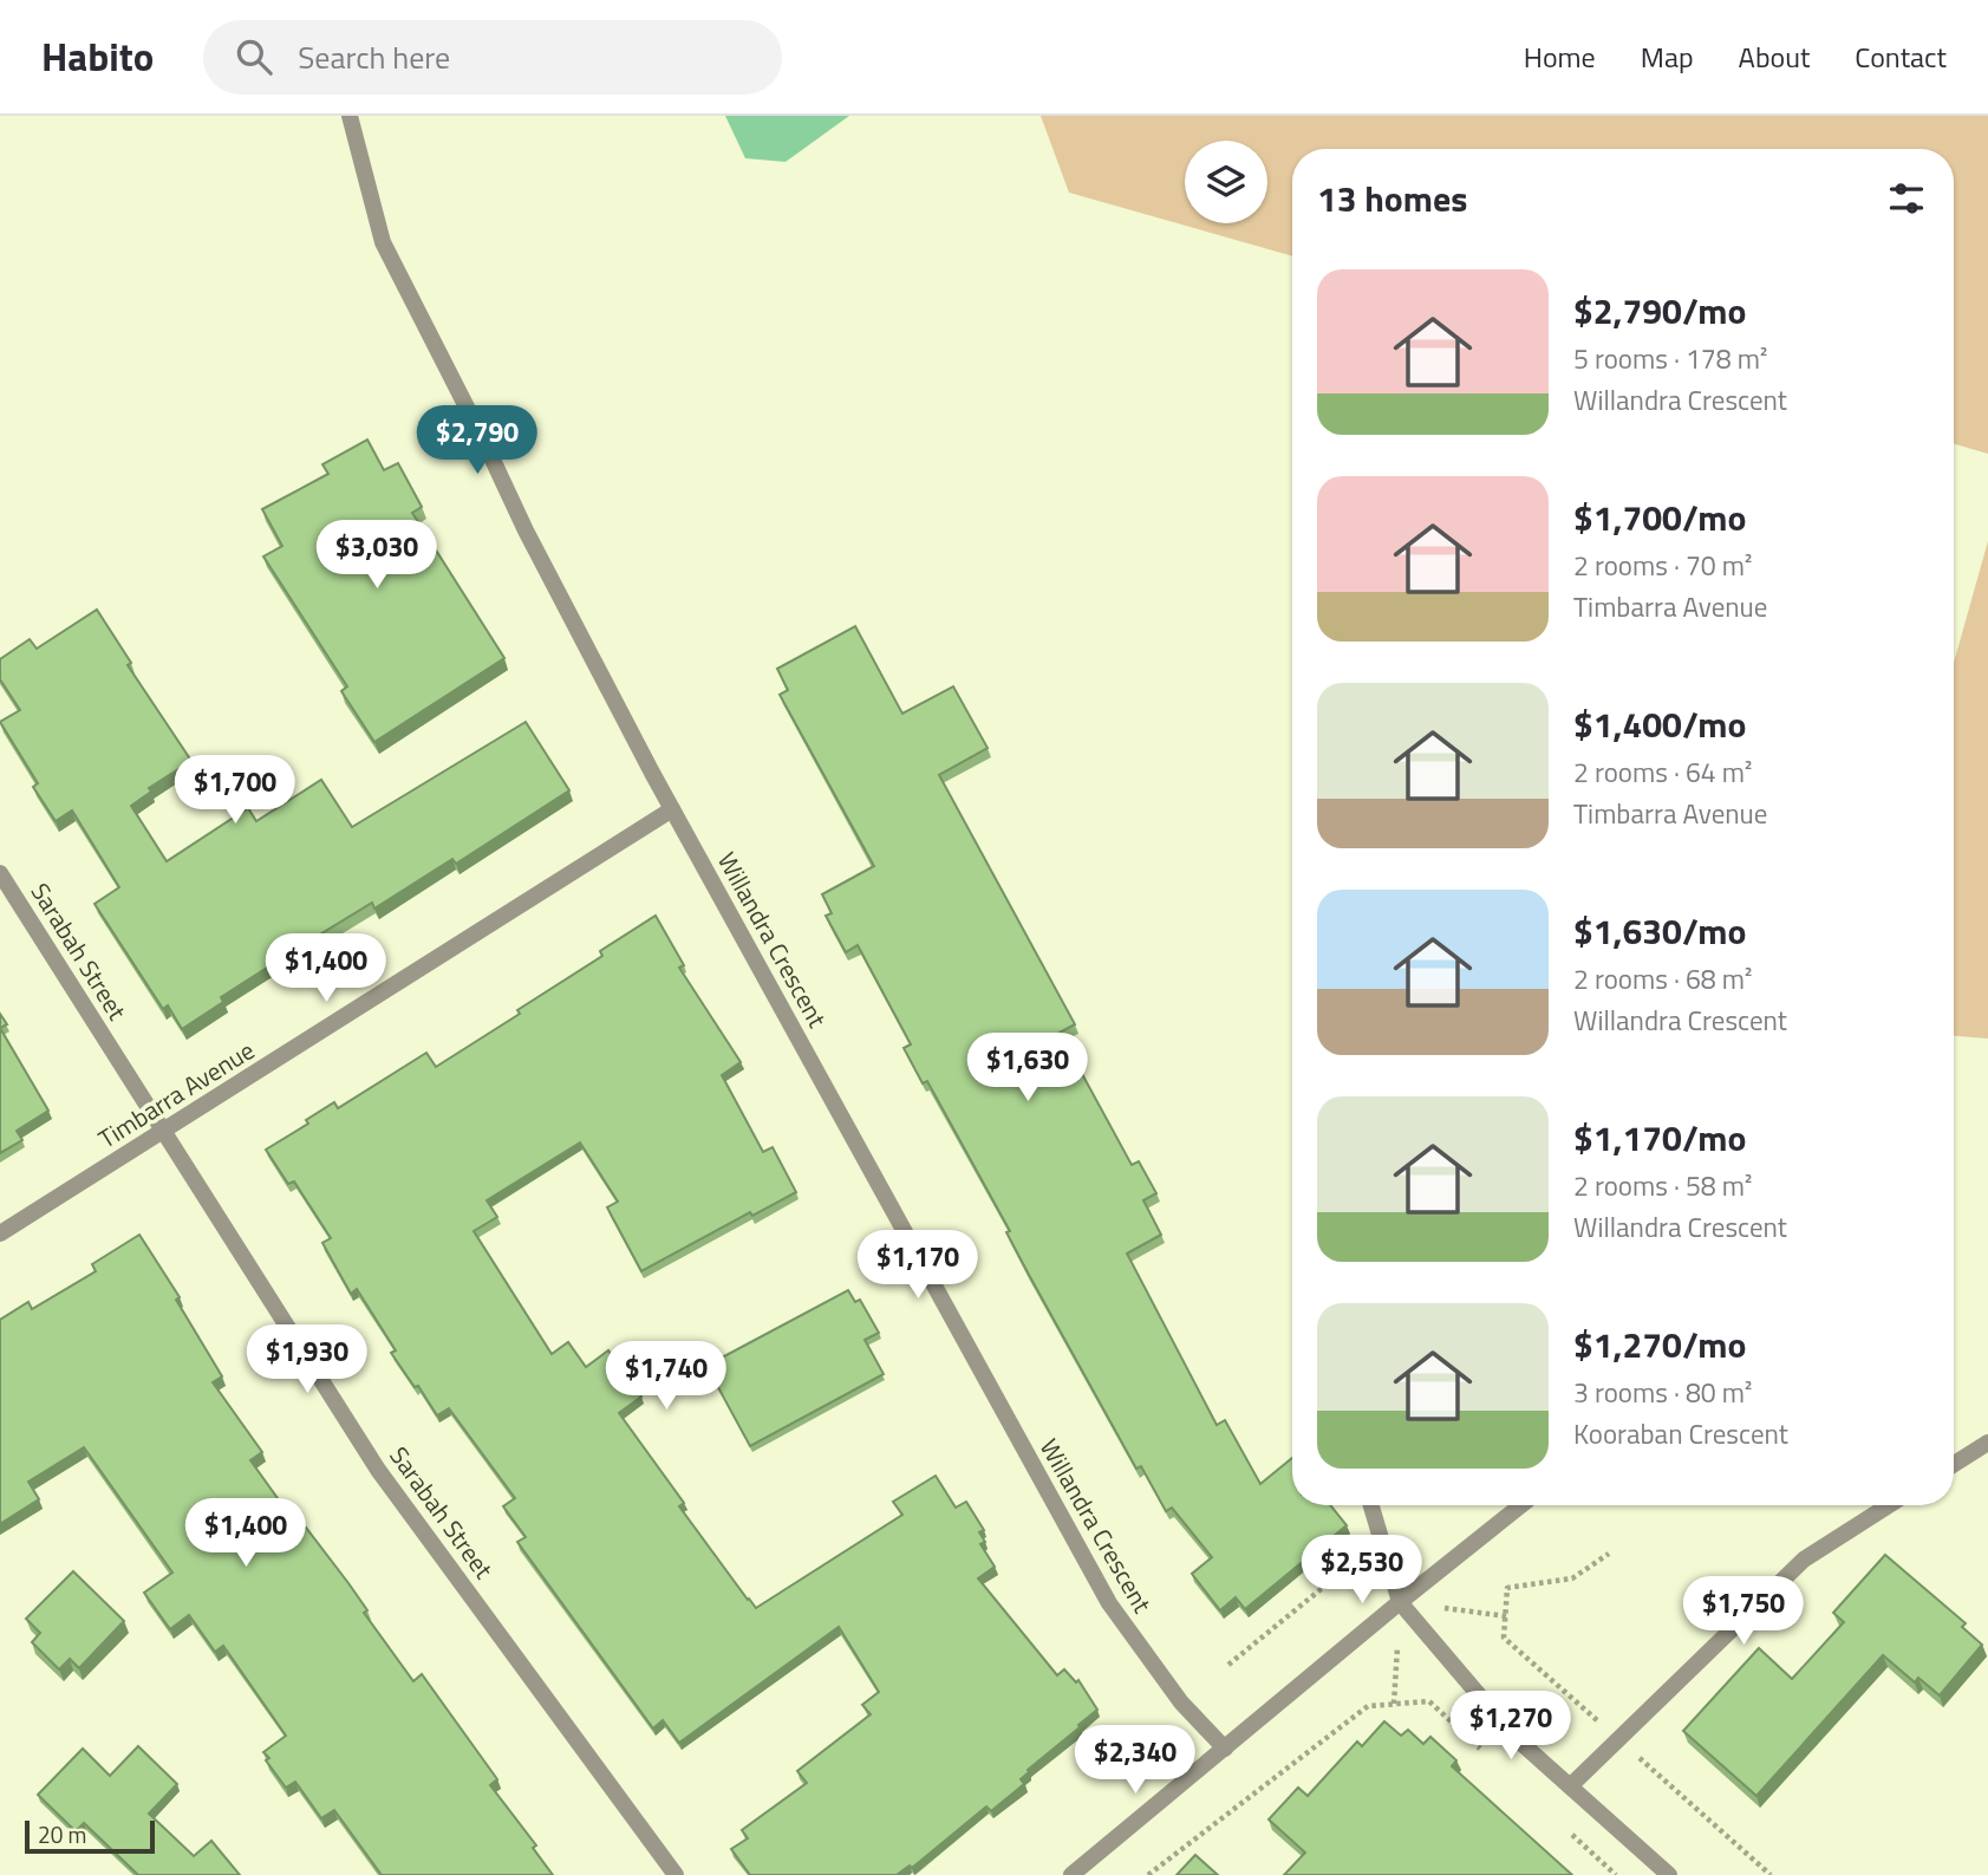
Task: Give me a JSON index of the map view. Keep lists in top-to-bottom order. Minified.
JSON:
{"streets":{"street":["Willandra Crescent","Sarabah Street","Timbarra Avenue"]},"crossings":[["Willandra Crescent","Timbarra Avenue"],["Sarabah Street","Timbarra Avenue"]],"scale_bar":"20 m","page":{"header":"Habito","search":"Search here","nav":["Home","Map","About","Contact"],"heading":"13 homes","list":[{"name":"$2,790/mo","note":"5 rooms · 178 m² · Willandra Crescent"},{"name":"$1,700/mo","note":"2 rooms · 70 m² · Timbarra Avenue"},{"name":"$1,400/mo","note":"2 rooms · 64 m² · Timbarra Avenue"},{"name":"$1,630/mo","note":"2 rooms · 68 m² · Willandra Crescent"},{"name":"$1,170/mo","note":"2 rooms · 58 m² · Willandra Crescent"},{"name":"$1,270/mo","note":"3 rooms · 80 m² · Kooraban Crescent"}],"price":["$2,790","$3,030","$1,700","$1,400","$1,630","$1,170","$1,930","$1,740","$1,400","$2,530","$1,750","$1,270","$2,340"],"scale":"20 m"}}
